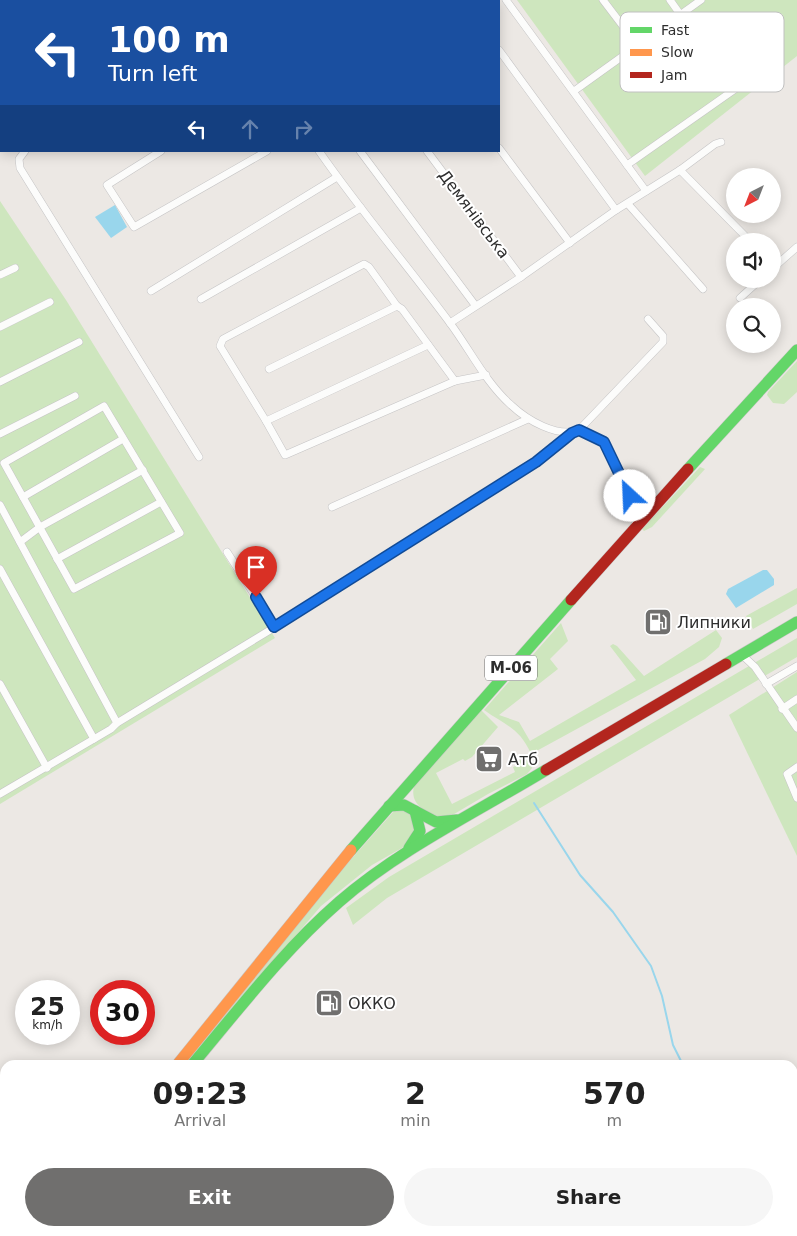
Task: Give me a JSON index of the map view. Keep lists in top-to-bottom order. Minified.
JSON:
{"streets":{"highway":["М-06"],"street":["Демянівська"]},"places":{"fuel station":["Липники","ОККО"],"supermarket":["Атб"]},"legend":["Fast","Slow","Jam"],"north":"bottom left","page":{"turn":["100 m","Turn left"],"speed":"25 km/h","limit":"30","eta":["09:23","Arrival","2","min","570","m"],"buttons":["Exit","Share"]}}
